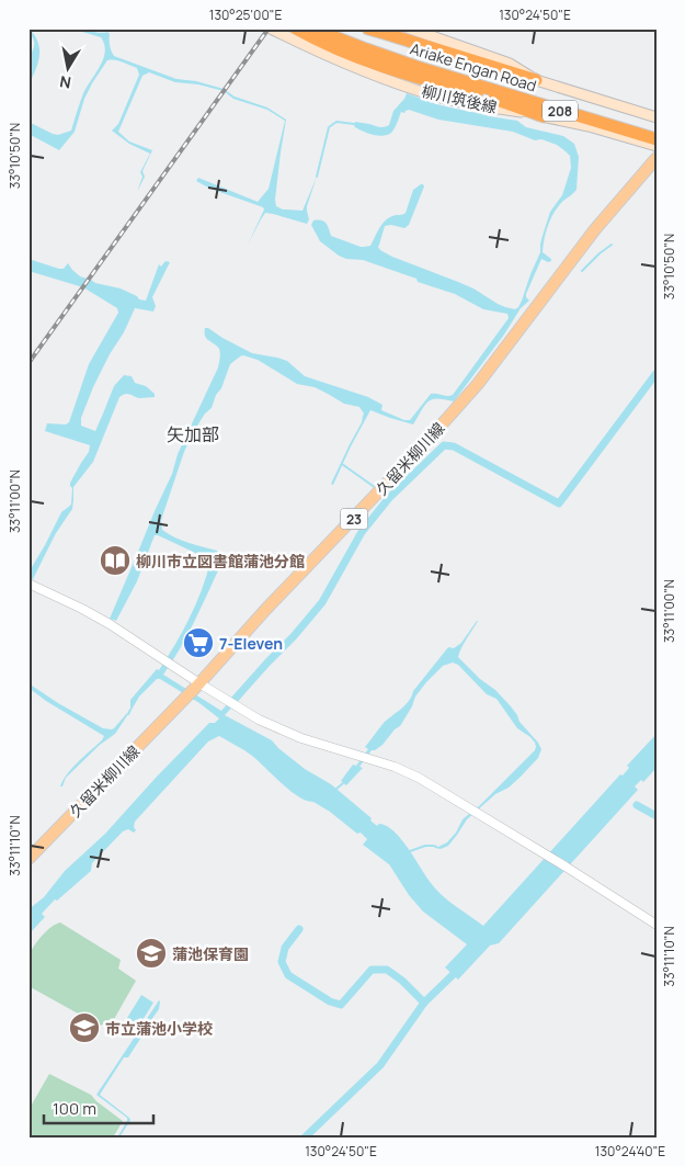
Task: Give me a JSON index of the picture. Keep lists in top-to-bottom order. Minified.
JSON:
{"streets":{"highway":["Ariake Engan Road","208"],"main road":["久留米柳川線","23"]},"districts":["矢加部"],"places":{"library":["柳川市立図書館蒲池分館"],"supermarket":["7-Eleven"],"school or university":["蒲池保育園","市立蒲池小学校"]},"scale_bar":"100 m","north":"bottom","coordinates":["130°25'00\"E","130°24'50\"E","33°10'50\"N","33°11'00\"N","33°11'10\"N","130°24'40\"E"]}
